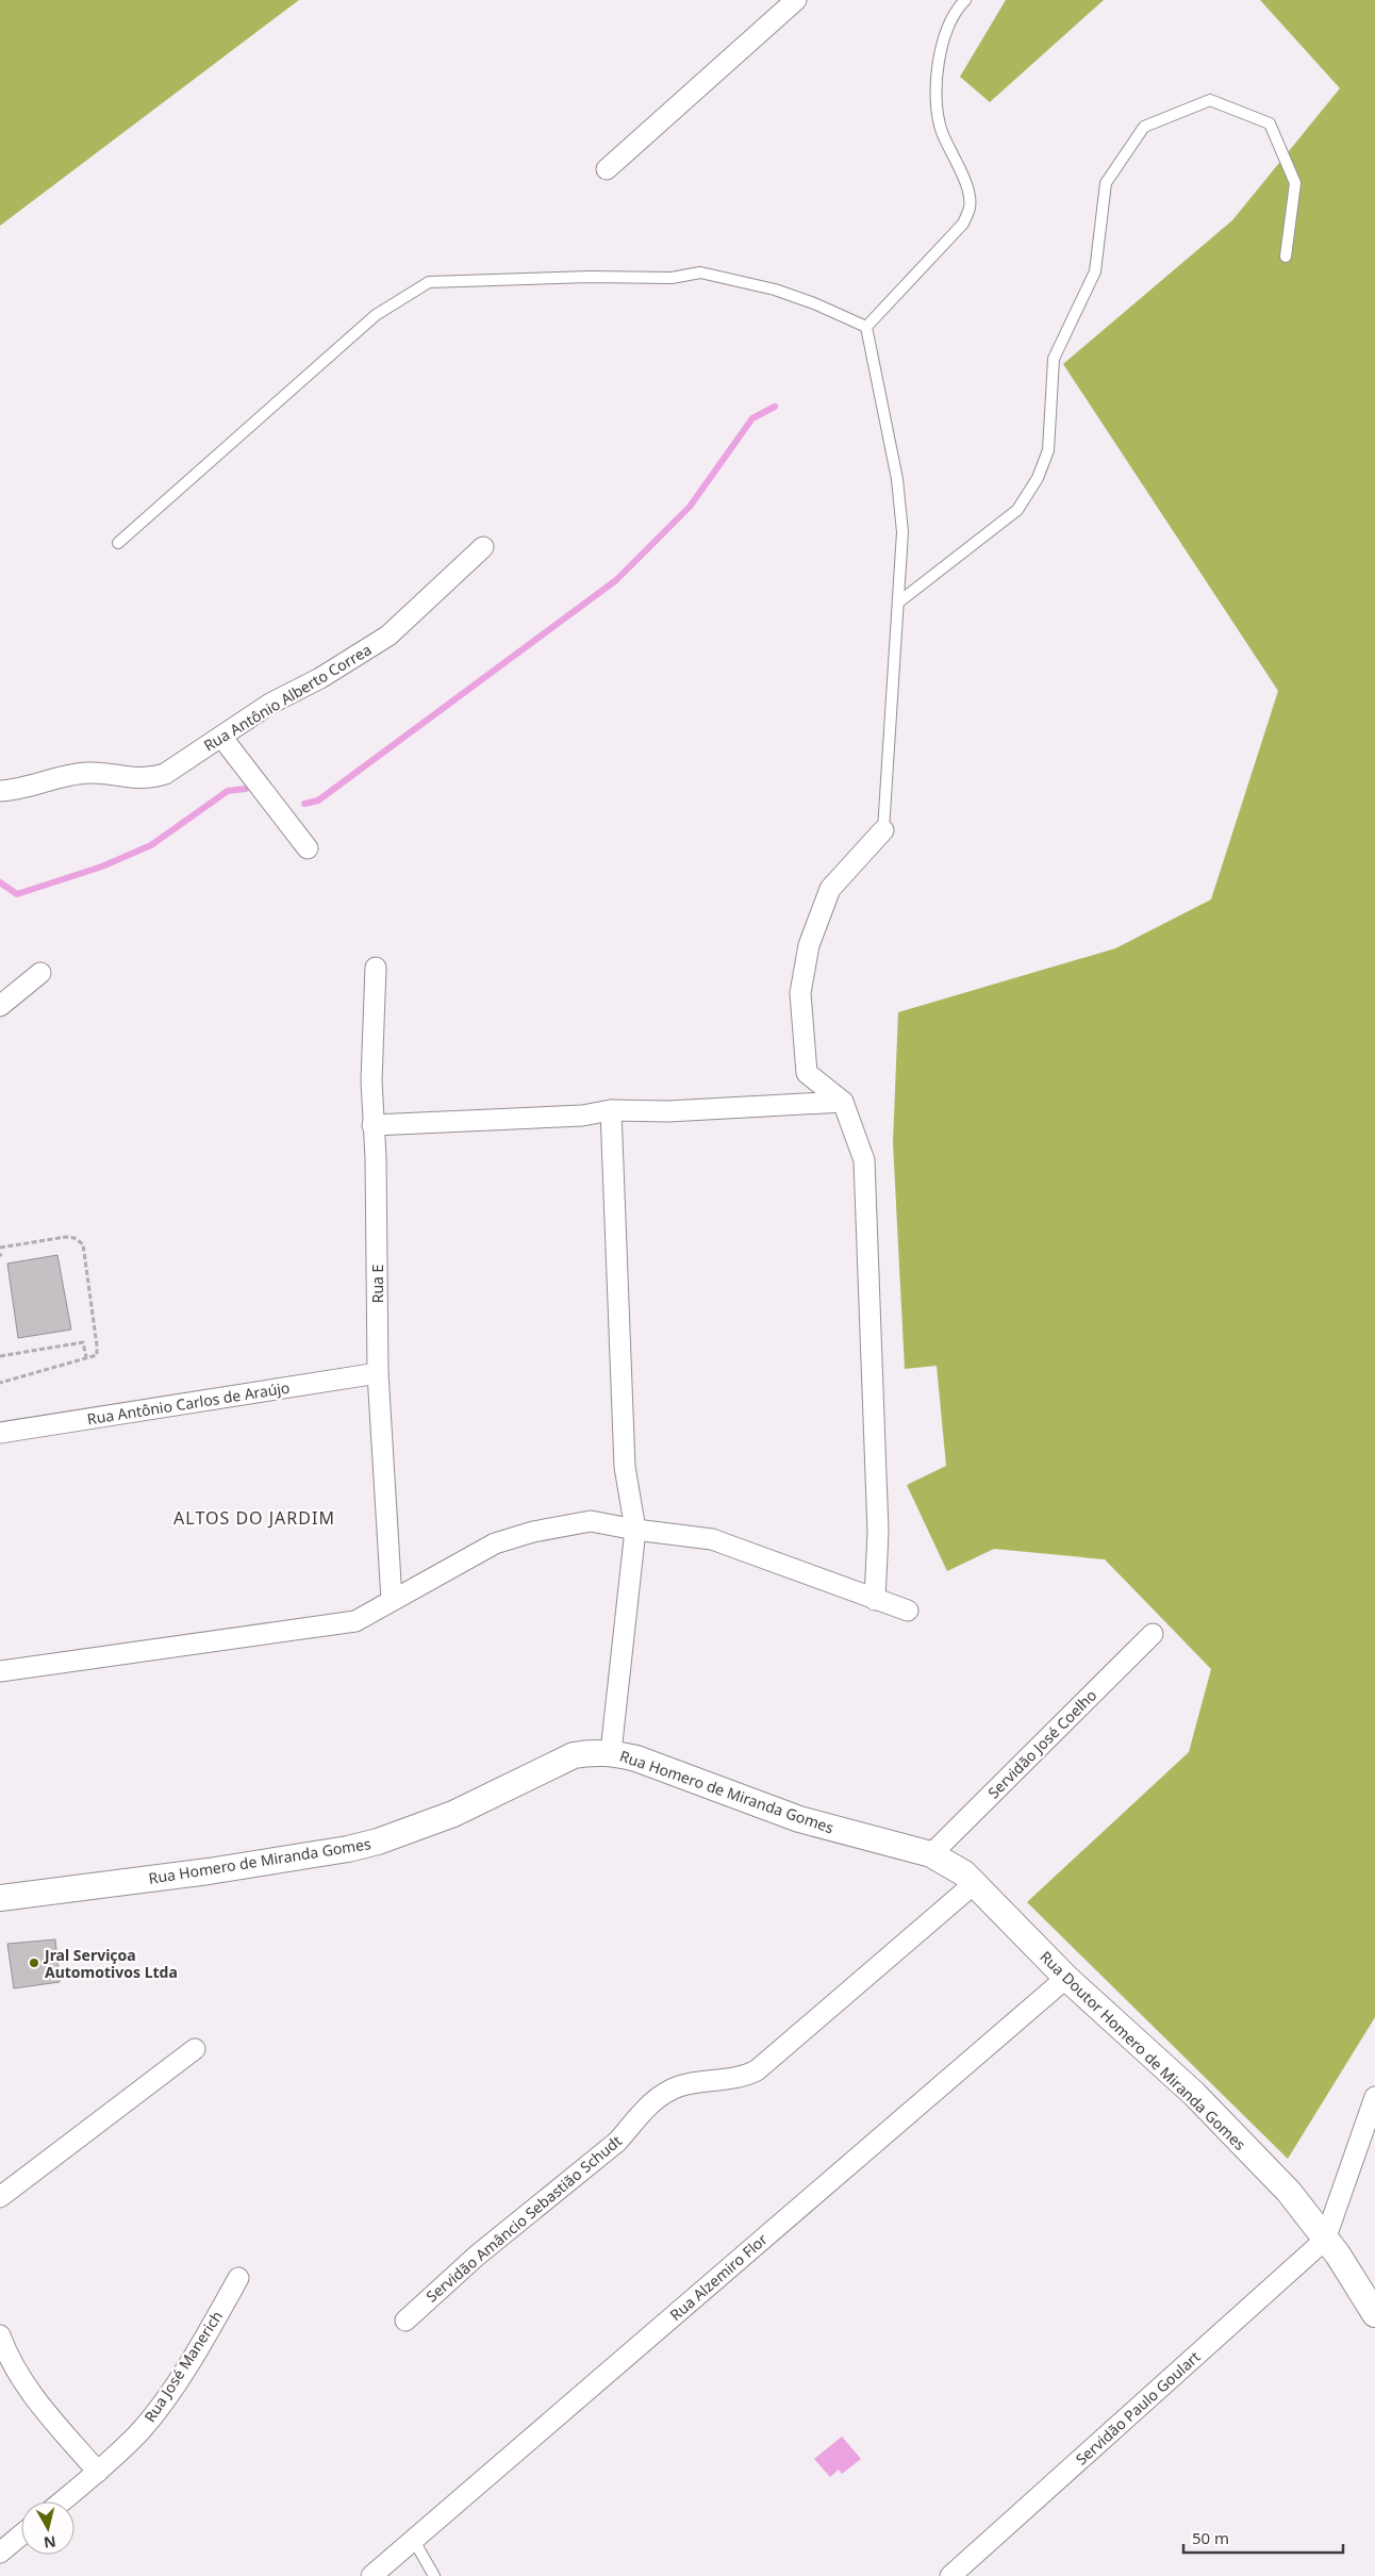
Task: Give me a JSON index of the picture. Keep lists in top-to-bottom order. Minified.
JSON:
{"streets":{"street":["Rua Antônio Alberto Correa","Rua E","Rua Antônio Carlos de Araújo","Servidão José Coelho","Rua Homero de Miranda Gomes","Rua Doutor Homero de Miranda Gomes","Servidão Amâncio Sebastião Schudt","Rua Alzemiro Flor","Rua José Manerich","Servidão Paulo Goulart"]},"crossings":[["Rua E","Rua Antônio Carlos de Araújo"],["Servidão José Coelho","Rua Homero de Miranda Gomes"],["Servidão José Coelho","Rua Doutor Homero de Miranda Gomes"],["Rua Homero de Miranda Gomes","Rua Doutor Homero de Miranda Gomes"],["Rua Doutor Homero de Miranda Gomes","Servidão Amâncio Sebastião Schudt"],["Rua Doutor Homero de Miranda Gomes","Rua Alzemiro Flor"],["Rua Doutor Homero de Miranda Gomes","Servidão Paulo Goulart"]],"districts":["ALTOS DO JARDIM"],"places":["Jral Serviçoa Automotivos Ltda"],"scale_bar":"50 m","north":"bottom"}
